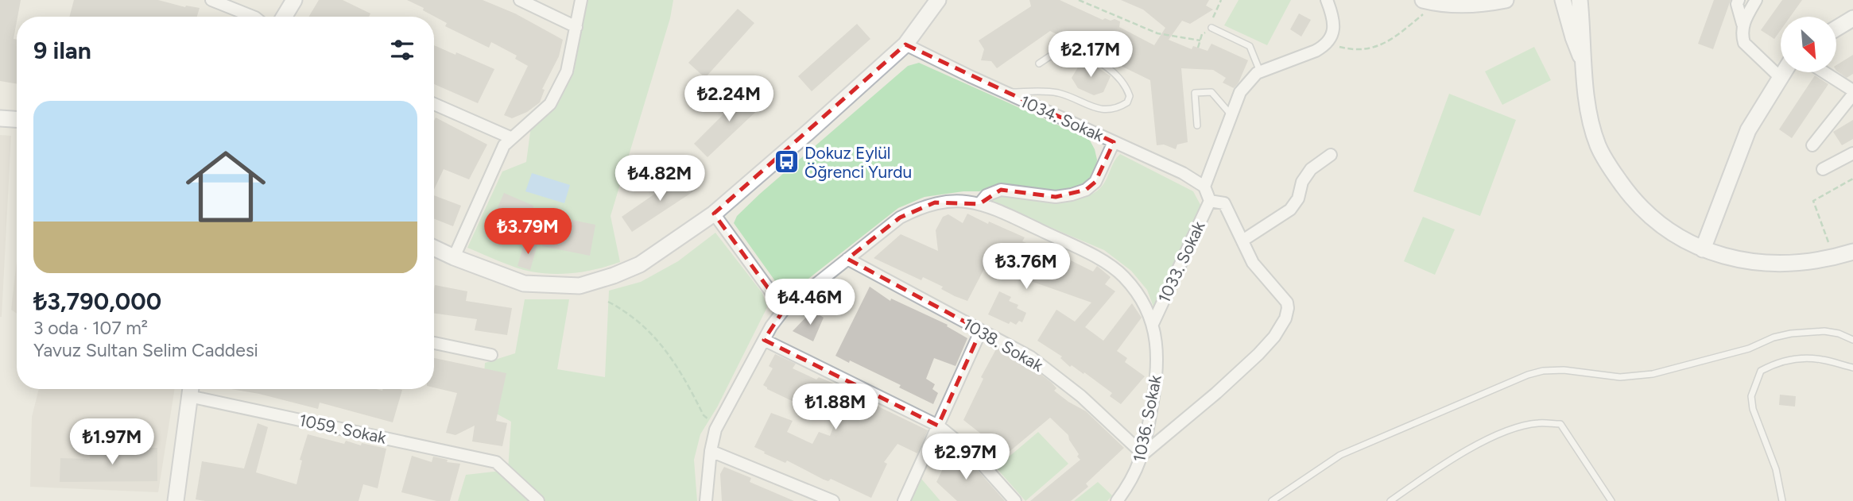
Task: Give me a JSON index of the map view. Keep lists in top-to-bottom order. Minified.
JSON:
{"streets":{"street":["1034. Sokak","1033. Sokak","1038. Sokak","1036. Sokak","1059. Sokak"]},"crossings":[["1033. Sokak","1036. Sokak"],["1038. Sokak","1036. Sokak"]],"places":{"bus stop":["Dokuz Eylül Öğrenci Yurdu"]},"north":"bottom right","page":{"heading":"9 ilan","price":["₺2.17M","₺2.24M","₺4.82M","₺3.79M","₺3.76M","₺4.46M","₺1.88M","₺1.97M","₺2.97M"],"list":[{"name":"₺3,790,000","note":"3 oda · 107 m² · Yavuz Sultan Selim Caddesi"}]}}
